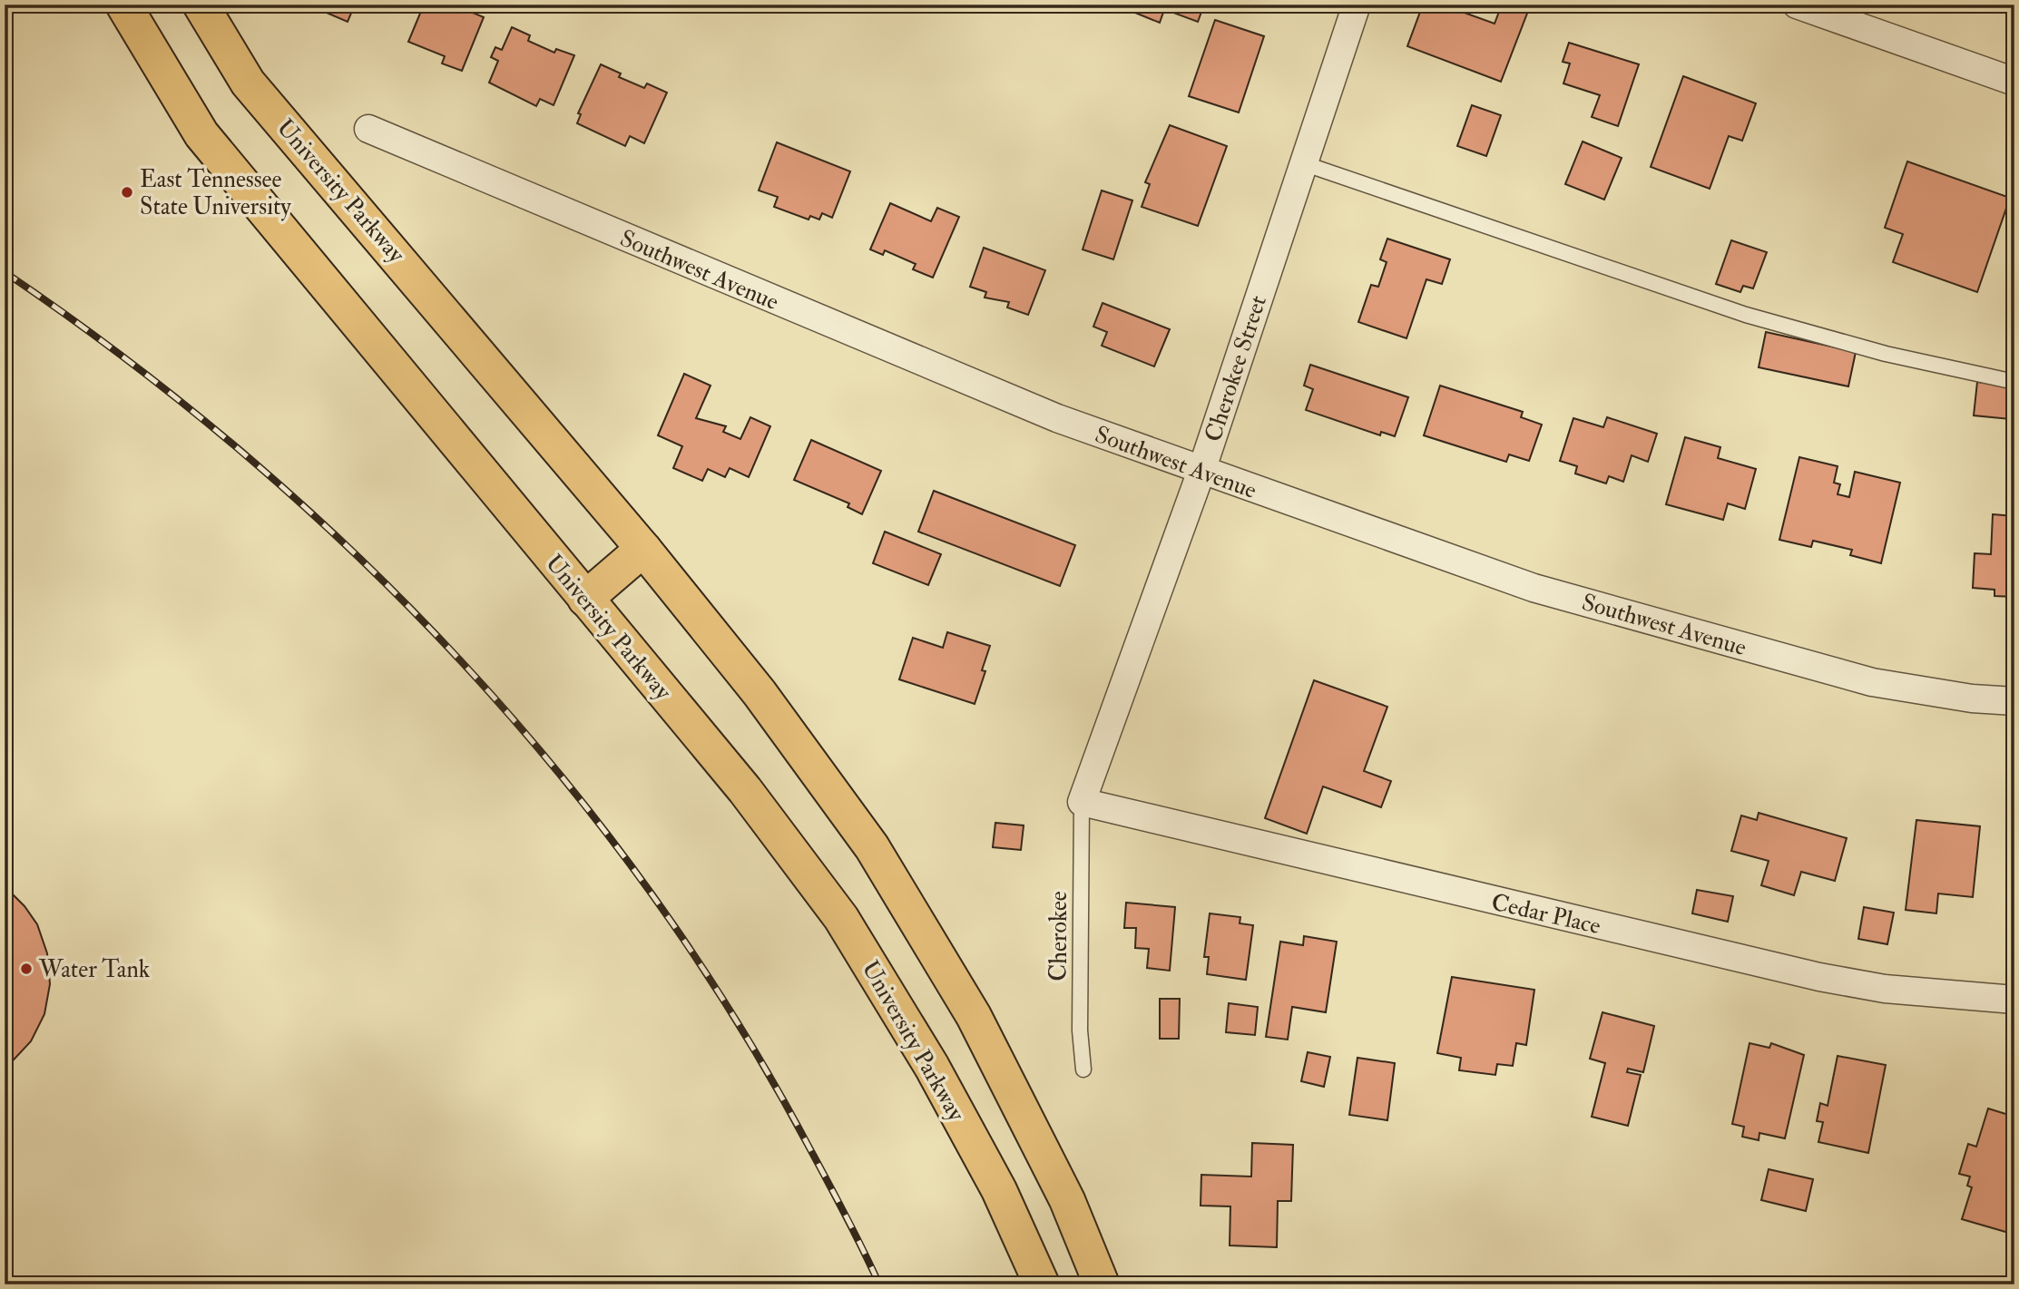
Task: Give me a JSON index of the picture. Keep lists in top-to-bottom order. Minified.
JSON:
{"streets":{"highway":["University Parkway"],"street":["Southwest Avenue","Cherokee Street","Cedar Place"],"lane":["Cherokee"]},"crossings":[["Southwest Avenue","Cherokee Street"],["Cherokee Street","Cedar Place"],["Cherokee Street","Cherokee"],["Cedar Place","Cherokee"]],"places":["East Tennessee State University","Water Tank"]}
